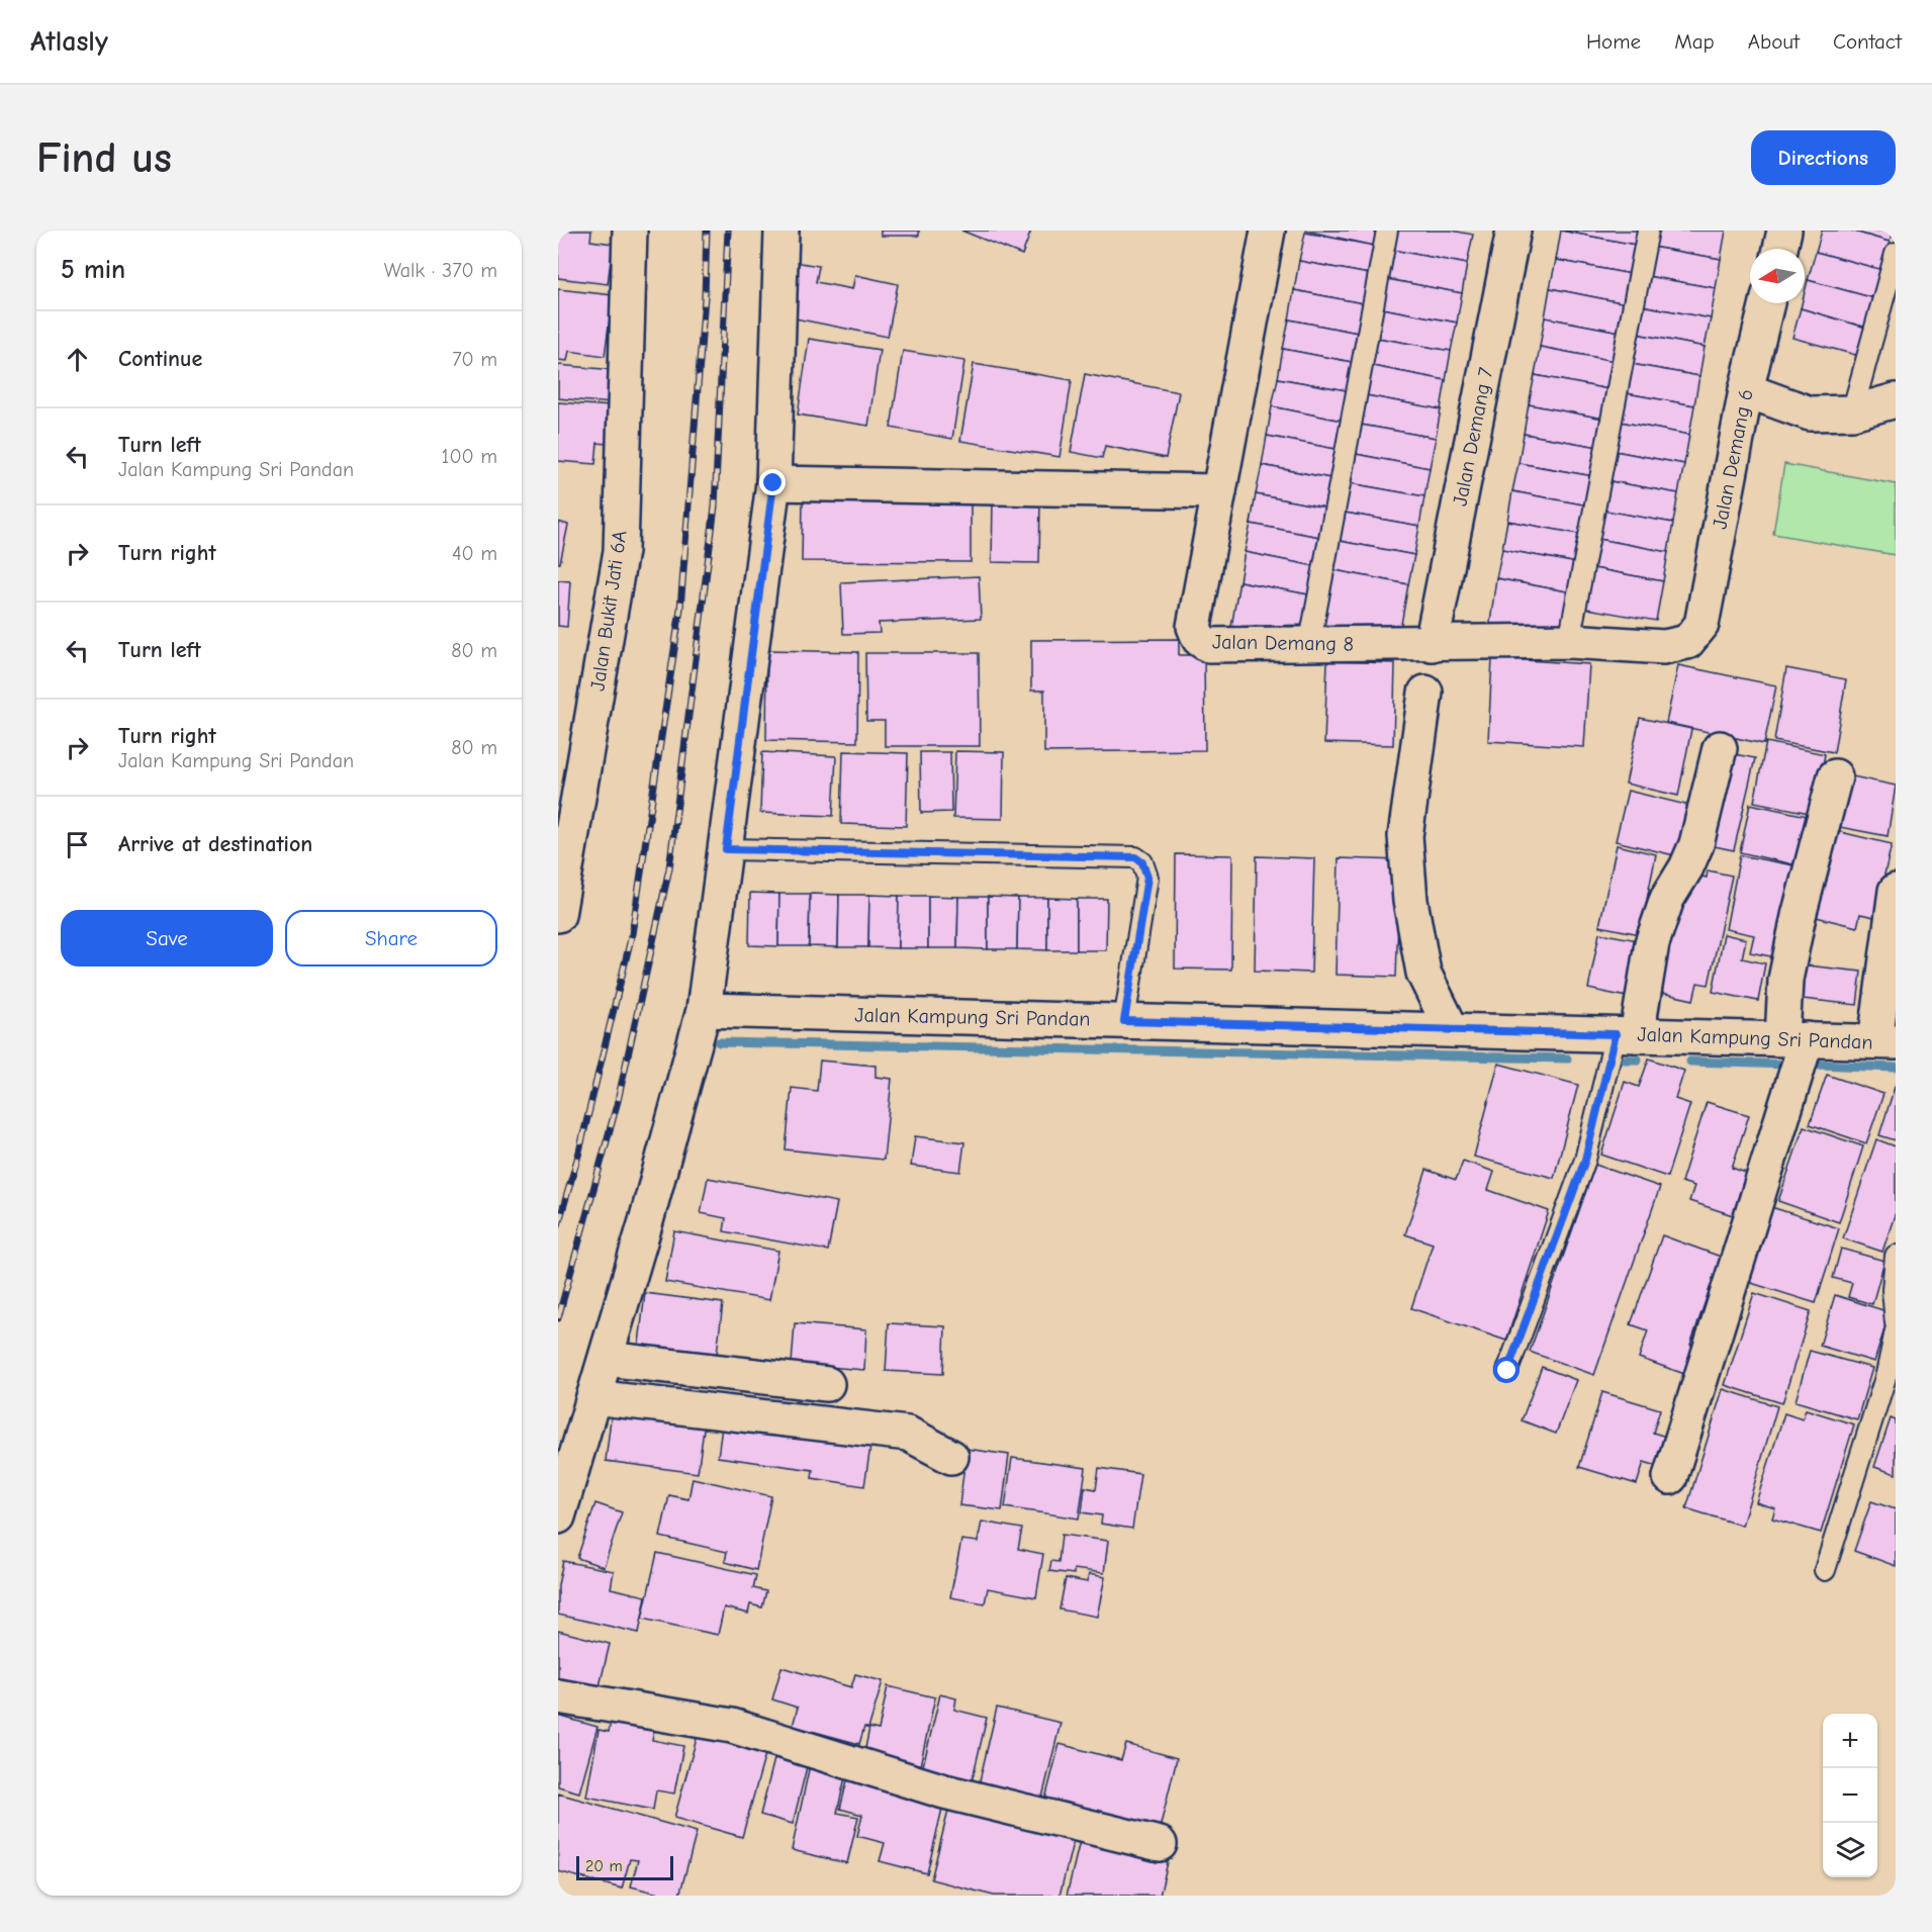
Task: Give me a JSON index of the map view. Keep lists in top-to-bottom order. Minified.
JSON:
{"streets":{"street":["Jalan Demang 7","Jalan Demang 6","Jalan Bukit Jati 6A","Jalan Demang 8","Jalan Kampung Sri Pandan"]},"crossings":[["Jalan Demang 7","Jalan Demang 8"],["Jalan Demang 6","Jalan Demang 8"]],"scale_bar":"20 m","north":"left","page":{"header":"Atlasly","nav":["Home","Map","About","Contact"],"buttons":["Directions",["Save","Share"]],"title":"Find us","heading":["5 min","Walk · 370 m"],"list":[["Continue","70 m"],["Turn left","Jalan Kampung Sri Pandan","100 m"],["Turn right","40 m"],["Turn left","80 m"],["Turn right","Jalan Kampung Sri Pandan","80 m"],"Arrive at destination"],"map_buttons":["+","−"],"scale":"20 m"}}
